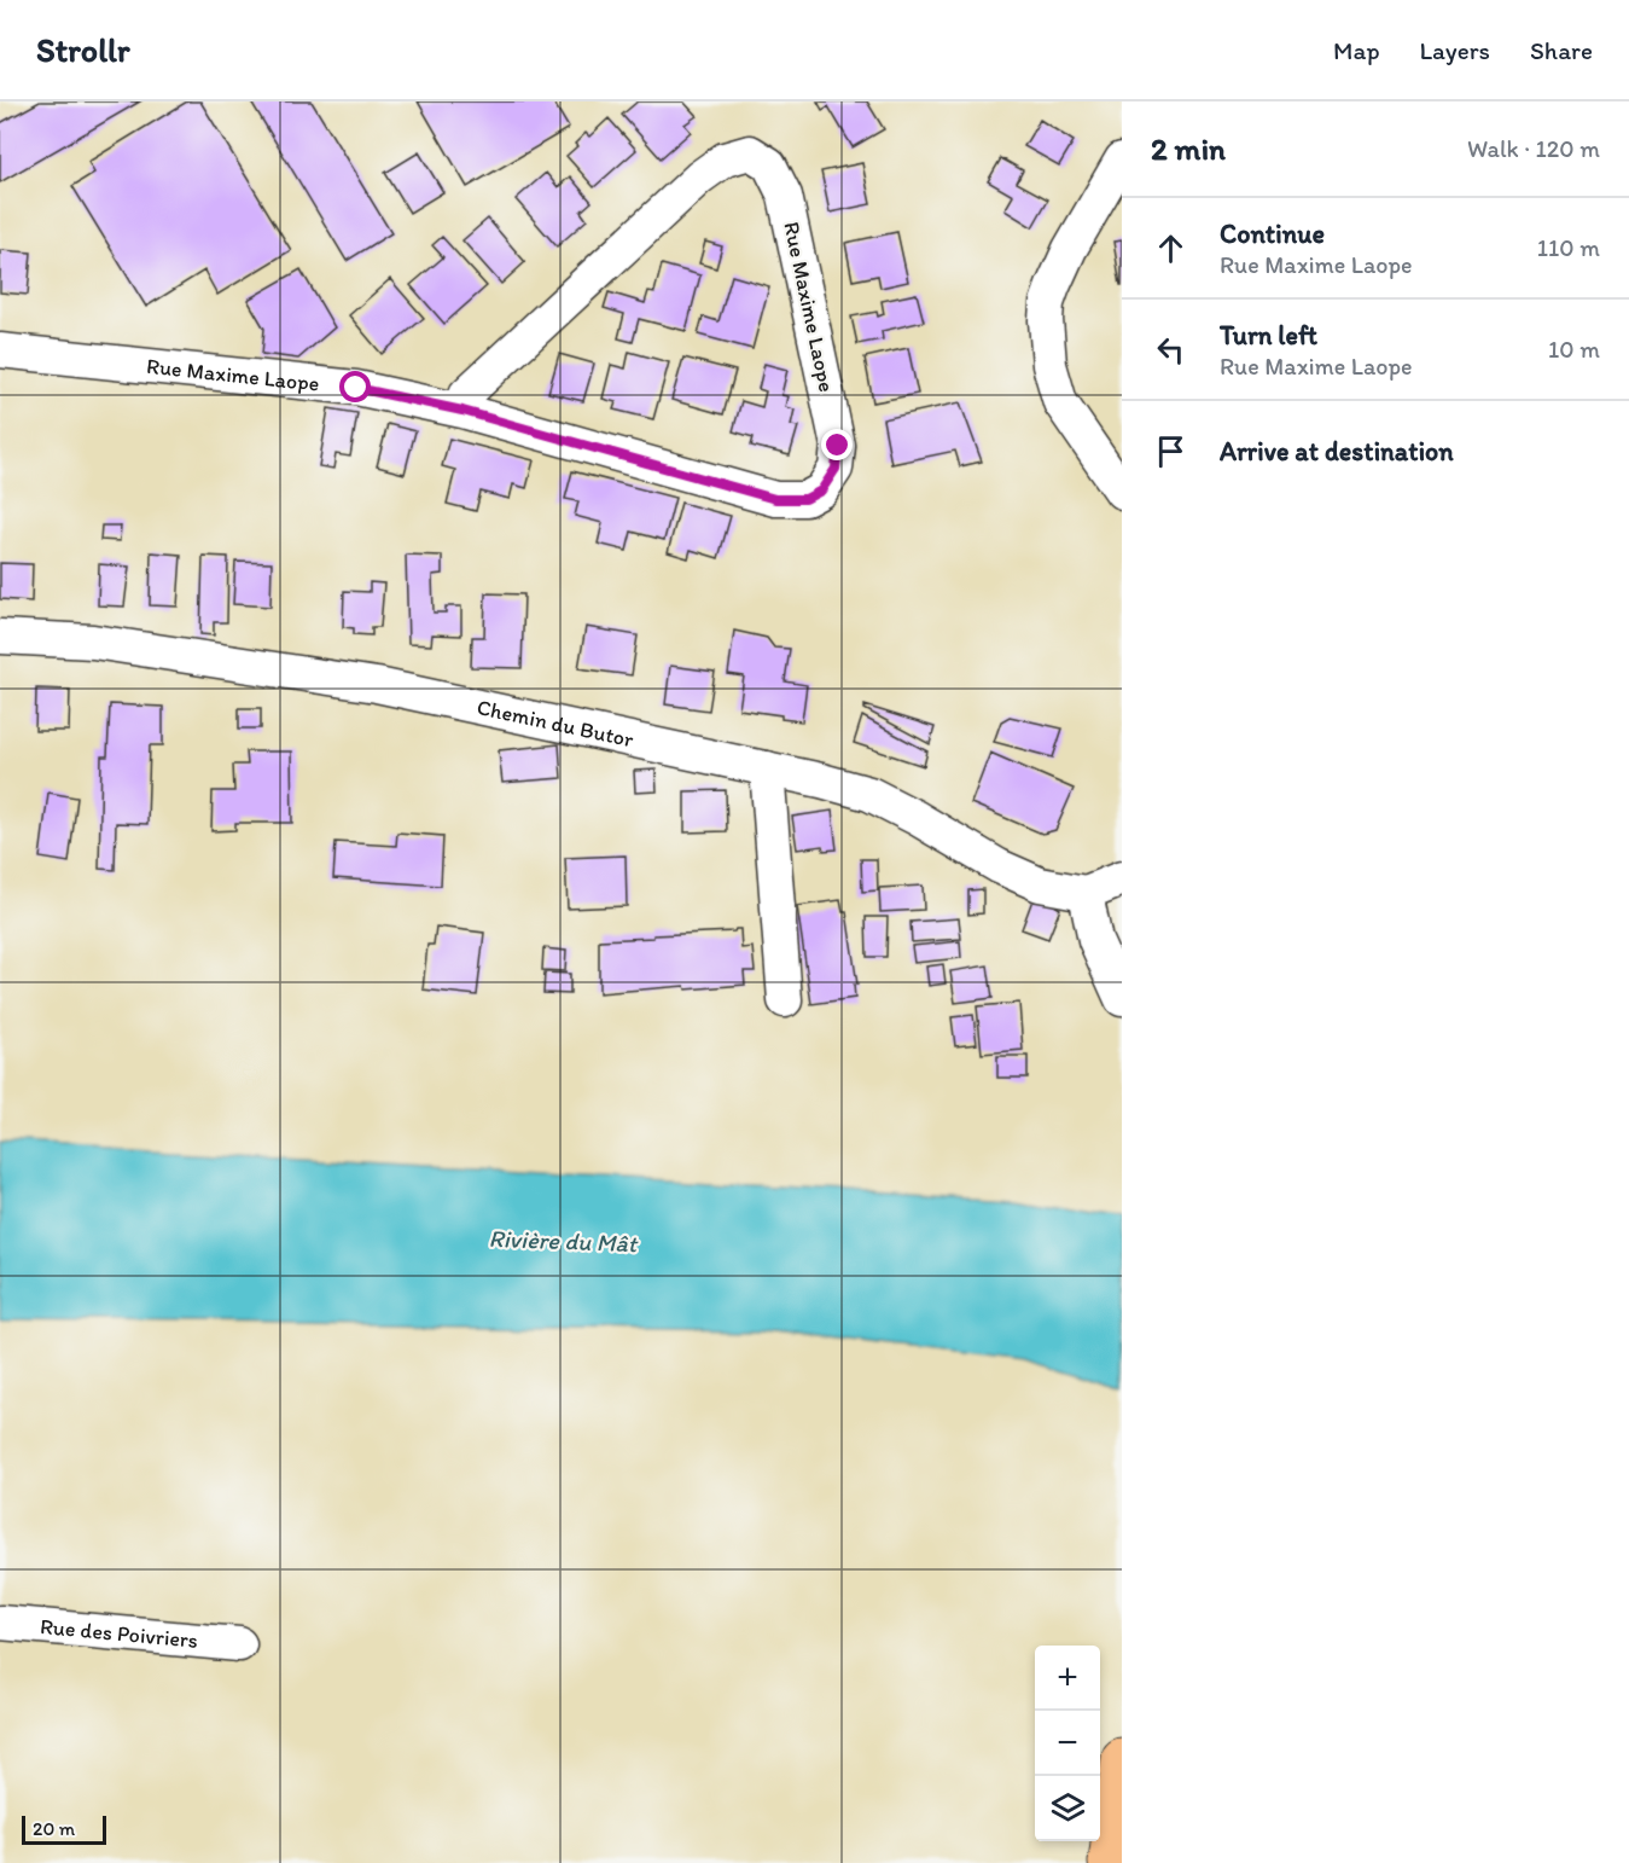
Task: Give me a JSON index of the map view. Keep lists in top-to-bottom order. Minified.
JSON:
{"streets":{"street":["Rue Maxime Laope","Chemin du Butor","Rue des Poivriers"]},"water":["Rivière du Mât"],"scale_bar":"20 m","page":{"header":"Strollr","nav":["Map","Layers","Share"],"heading":["2 min","Walk · 120 m"],"list":[["Continue","Rue Maxime Laope","110 m"],["Turn left","Rue Maxime Laope","10 m"],"Arrive at destination"],"map_buttons":["+","−"],"scale":"20 m"}}
